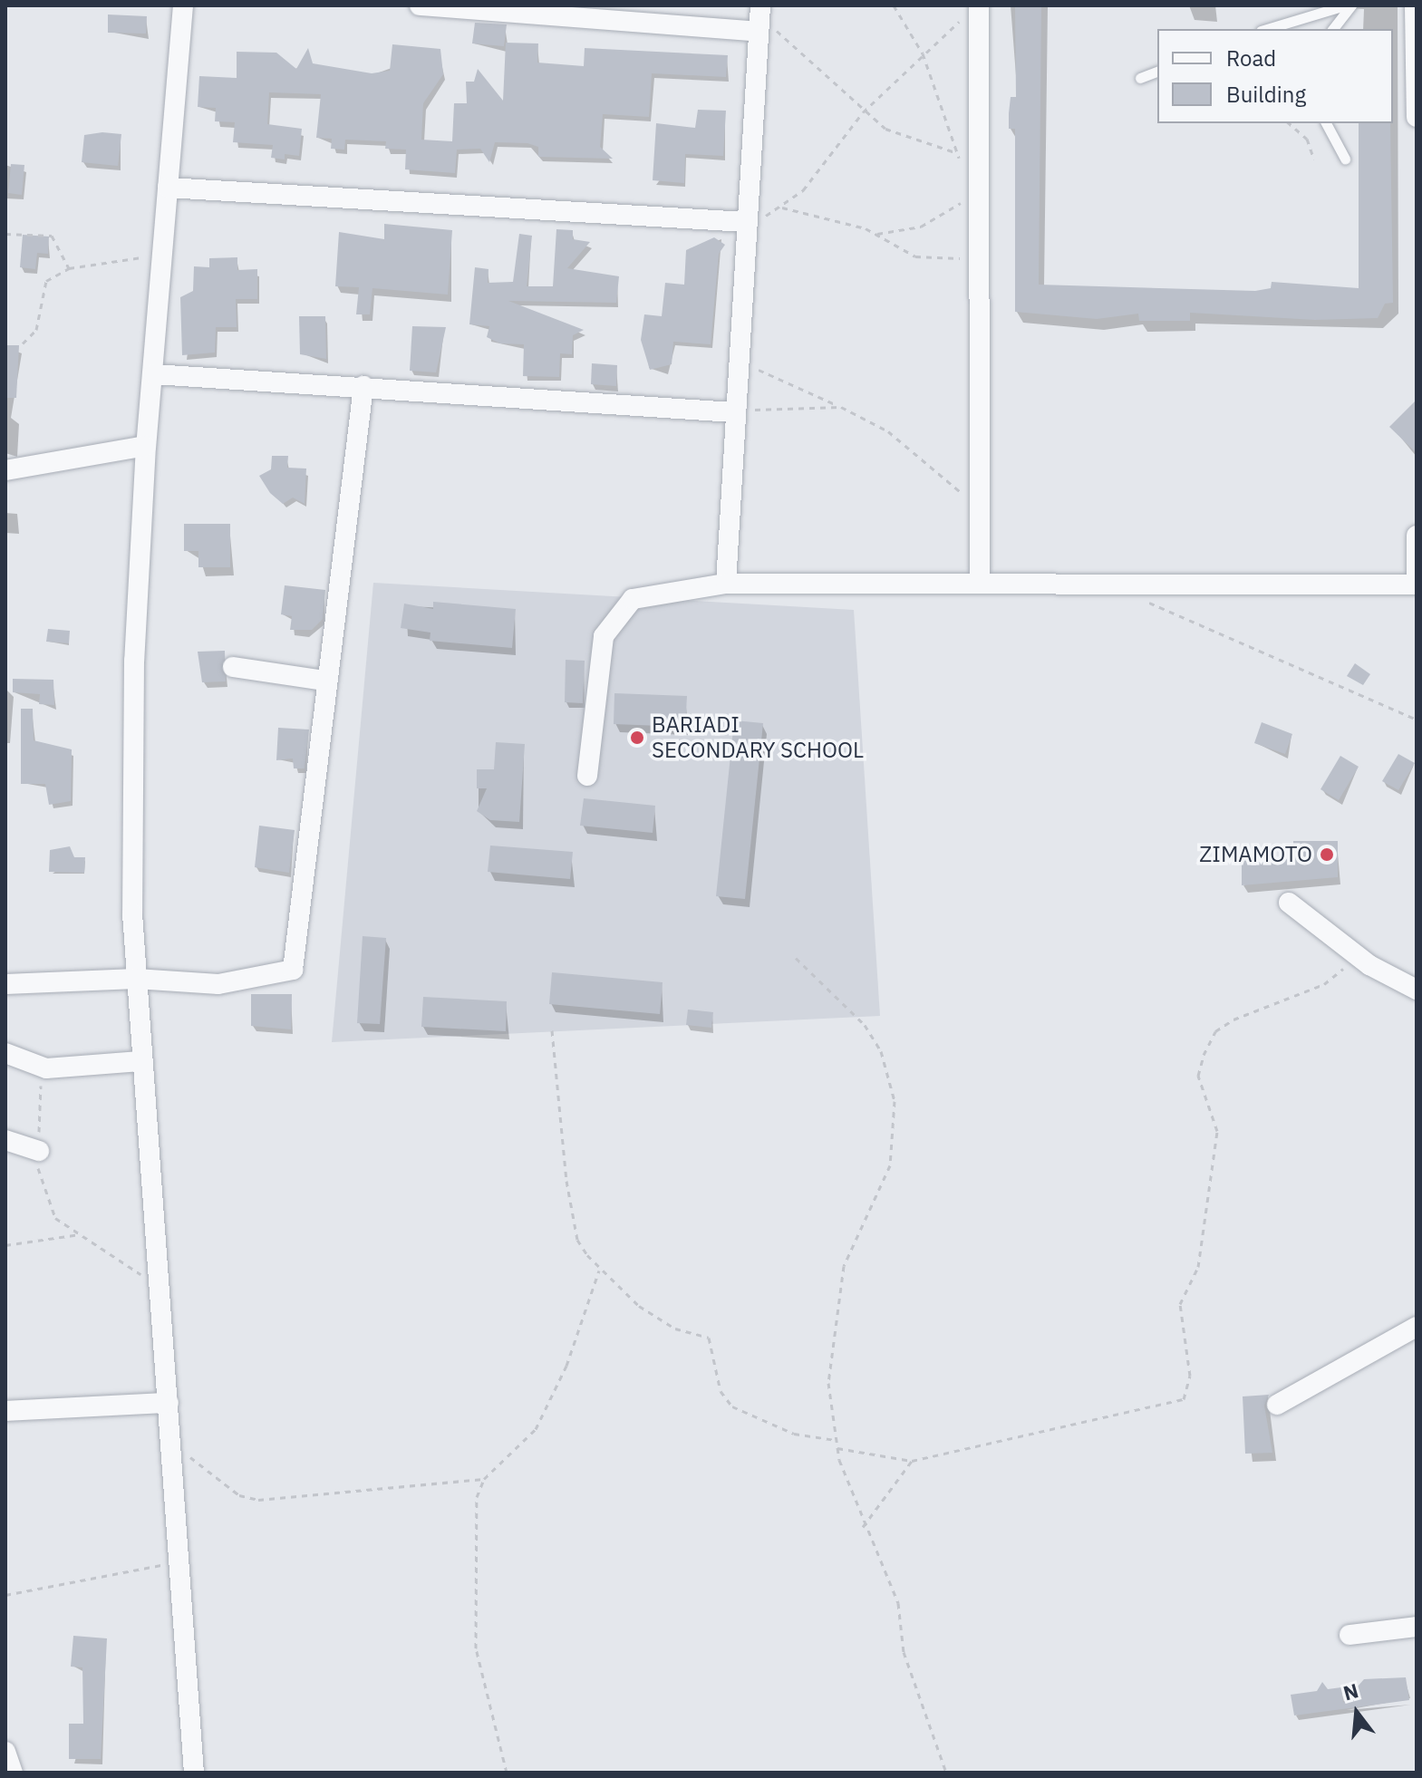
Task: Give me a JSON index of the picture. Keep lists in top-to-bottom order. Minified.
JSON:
{"places":["BARIADI SECONDARY SCHOOL","ZIMAMOTO"],"legend":["Road","Building"],"north":"top"}
